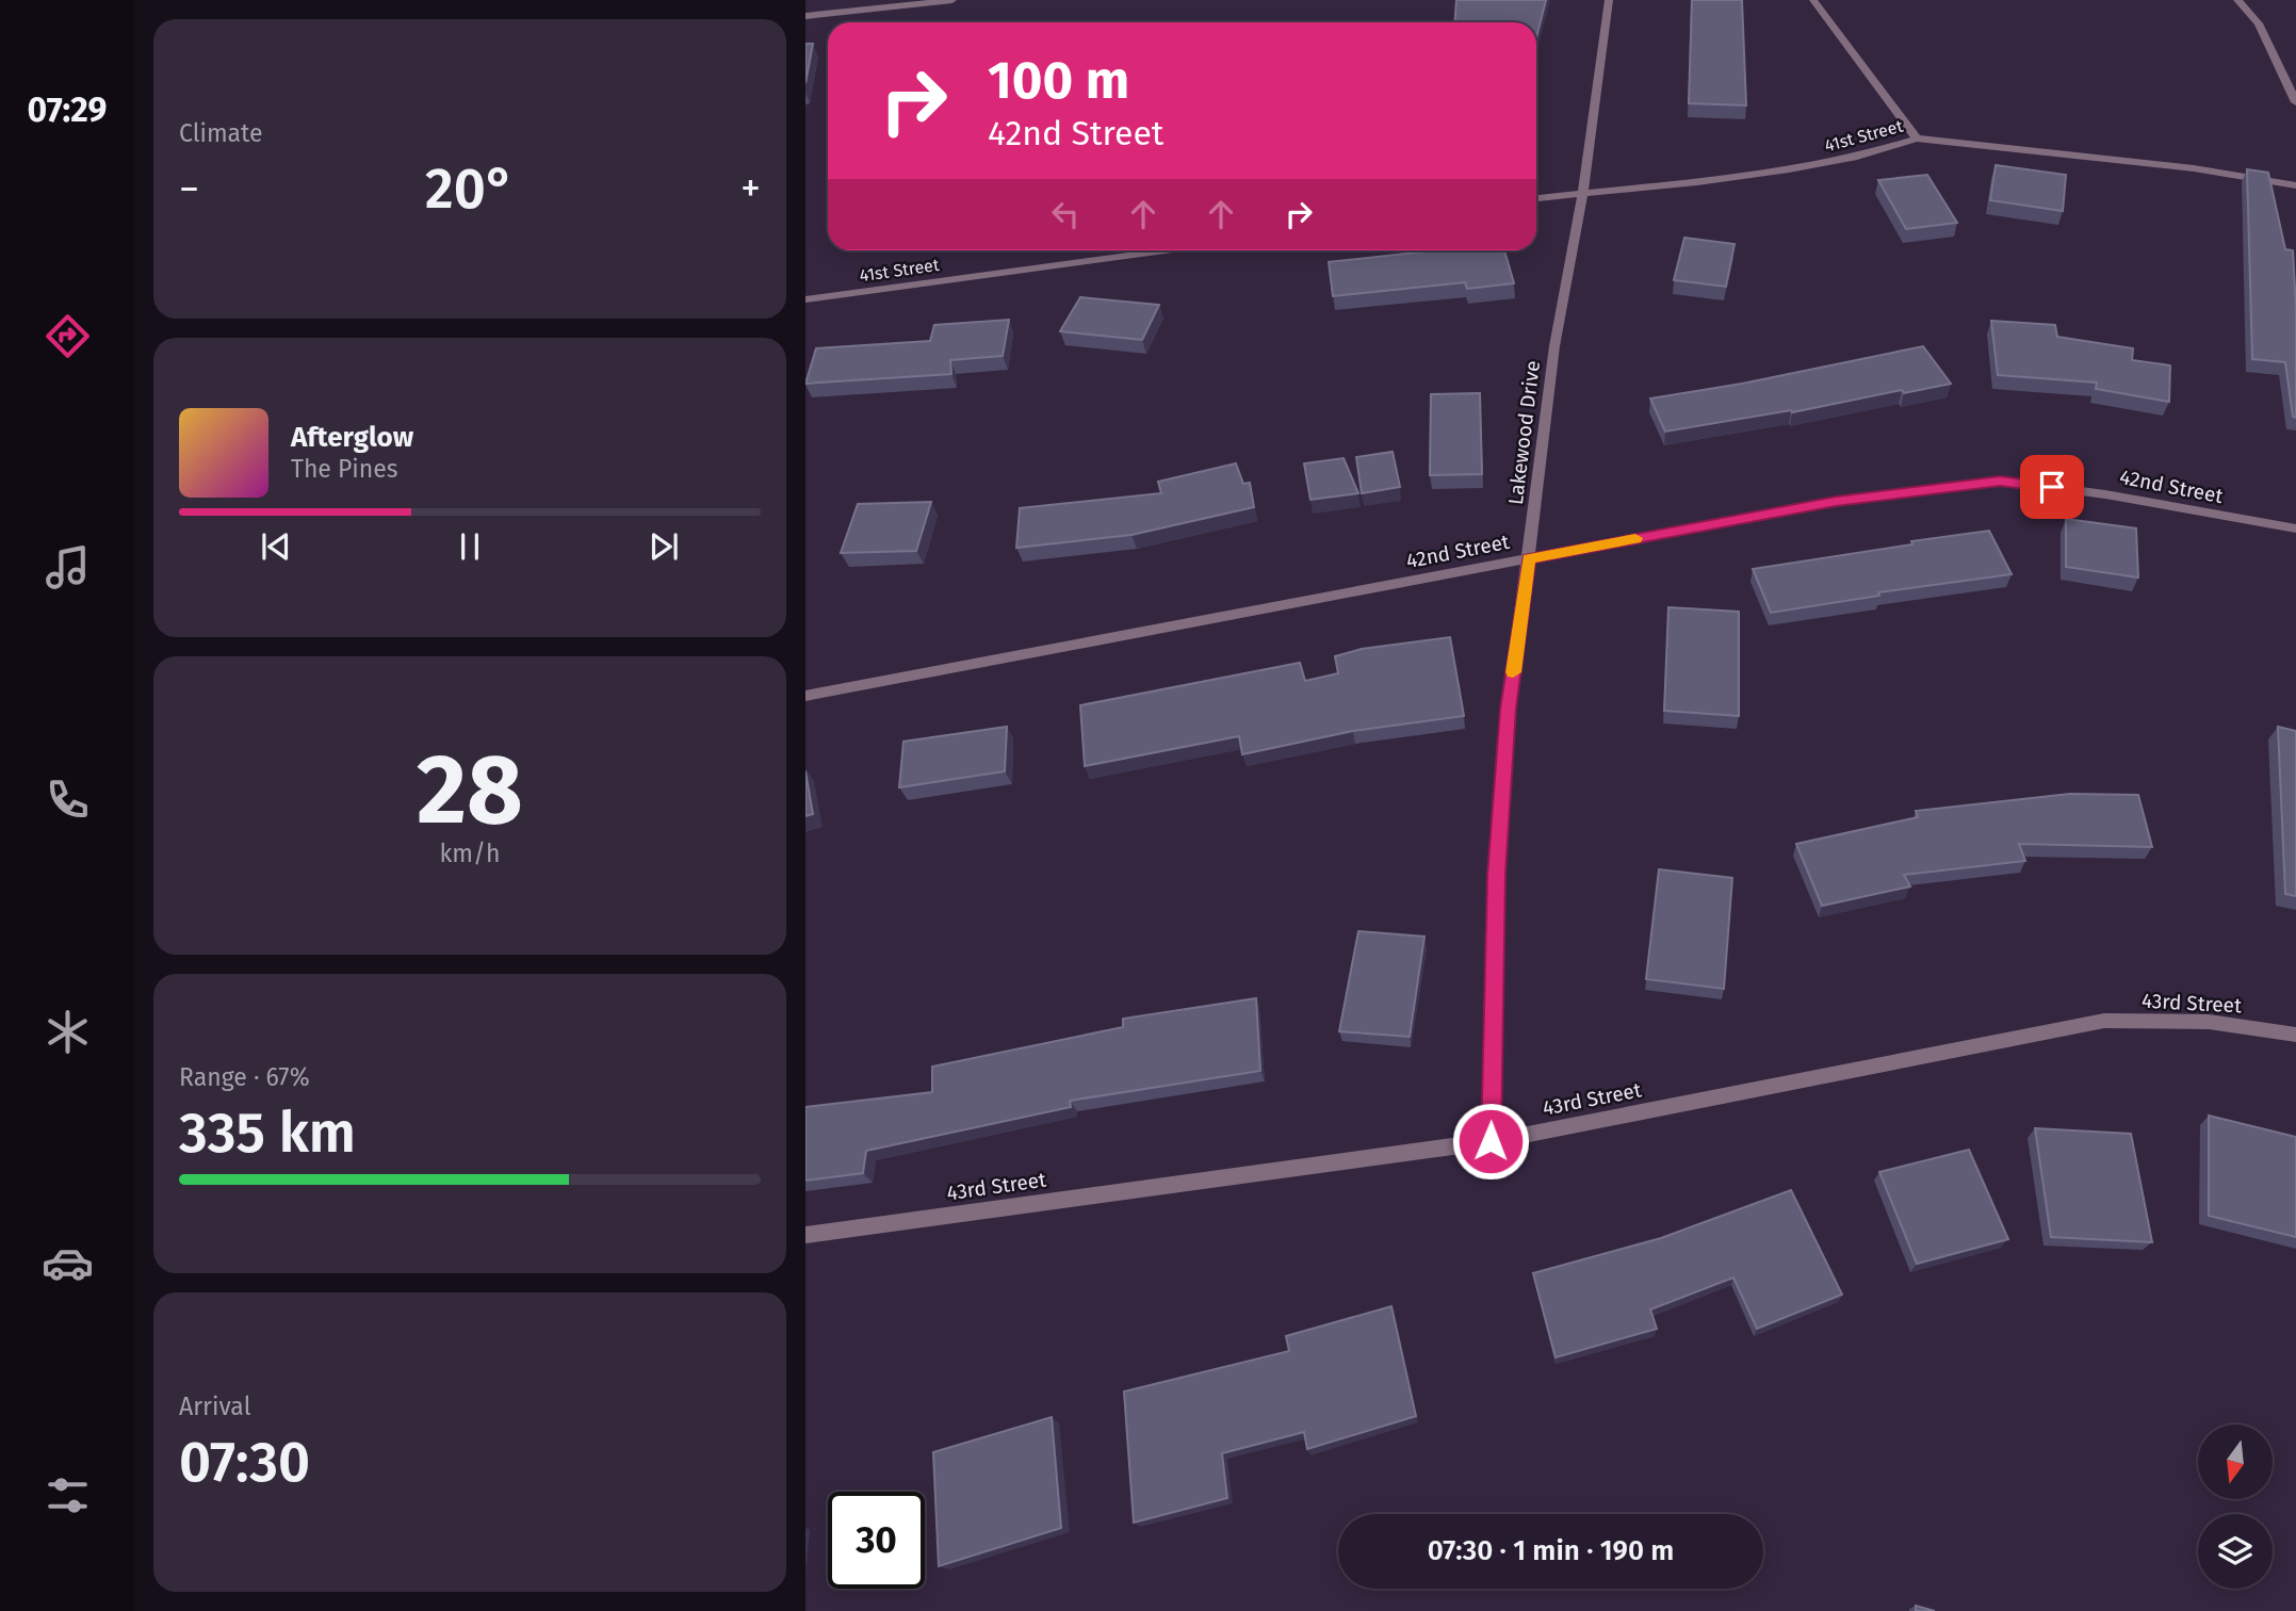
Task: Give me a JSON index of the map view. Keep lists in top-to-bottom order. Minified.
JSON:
{"streets":{"street":["41st Street","Lakewood Drive","42nd Street","43rd Street"]},"crossings":[["41st Street","Lakewood Drive"],["Lakewood Drive","42nd Street"],["Lakewood Drive","43rd Street"]],"north":"bottom","page":{"tabs":"07:29","tile":["Climate",["28","km/h"],["Range · 67%","335 km"],["Arrival","07:30"]],"turn":["100 m","42nd Street"],"heat":["−","20°","+"],"song":["Afterglow","The Pines"],"limit":"30","trip":"07:30 · 1 min · 190 m"}}
